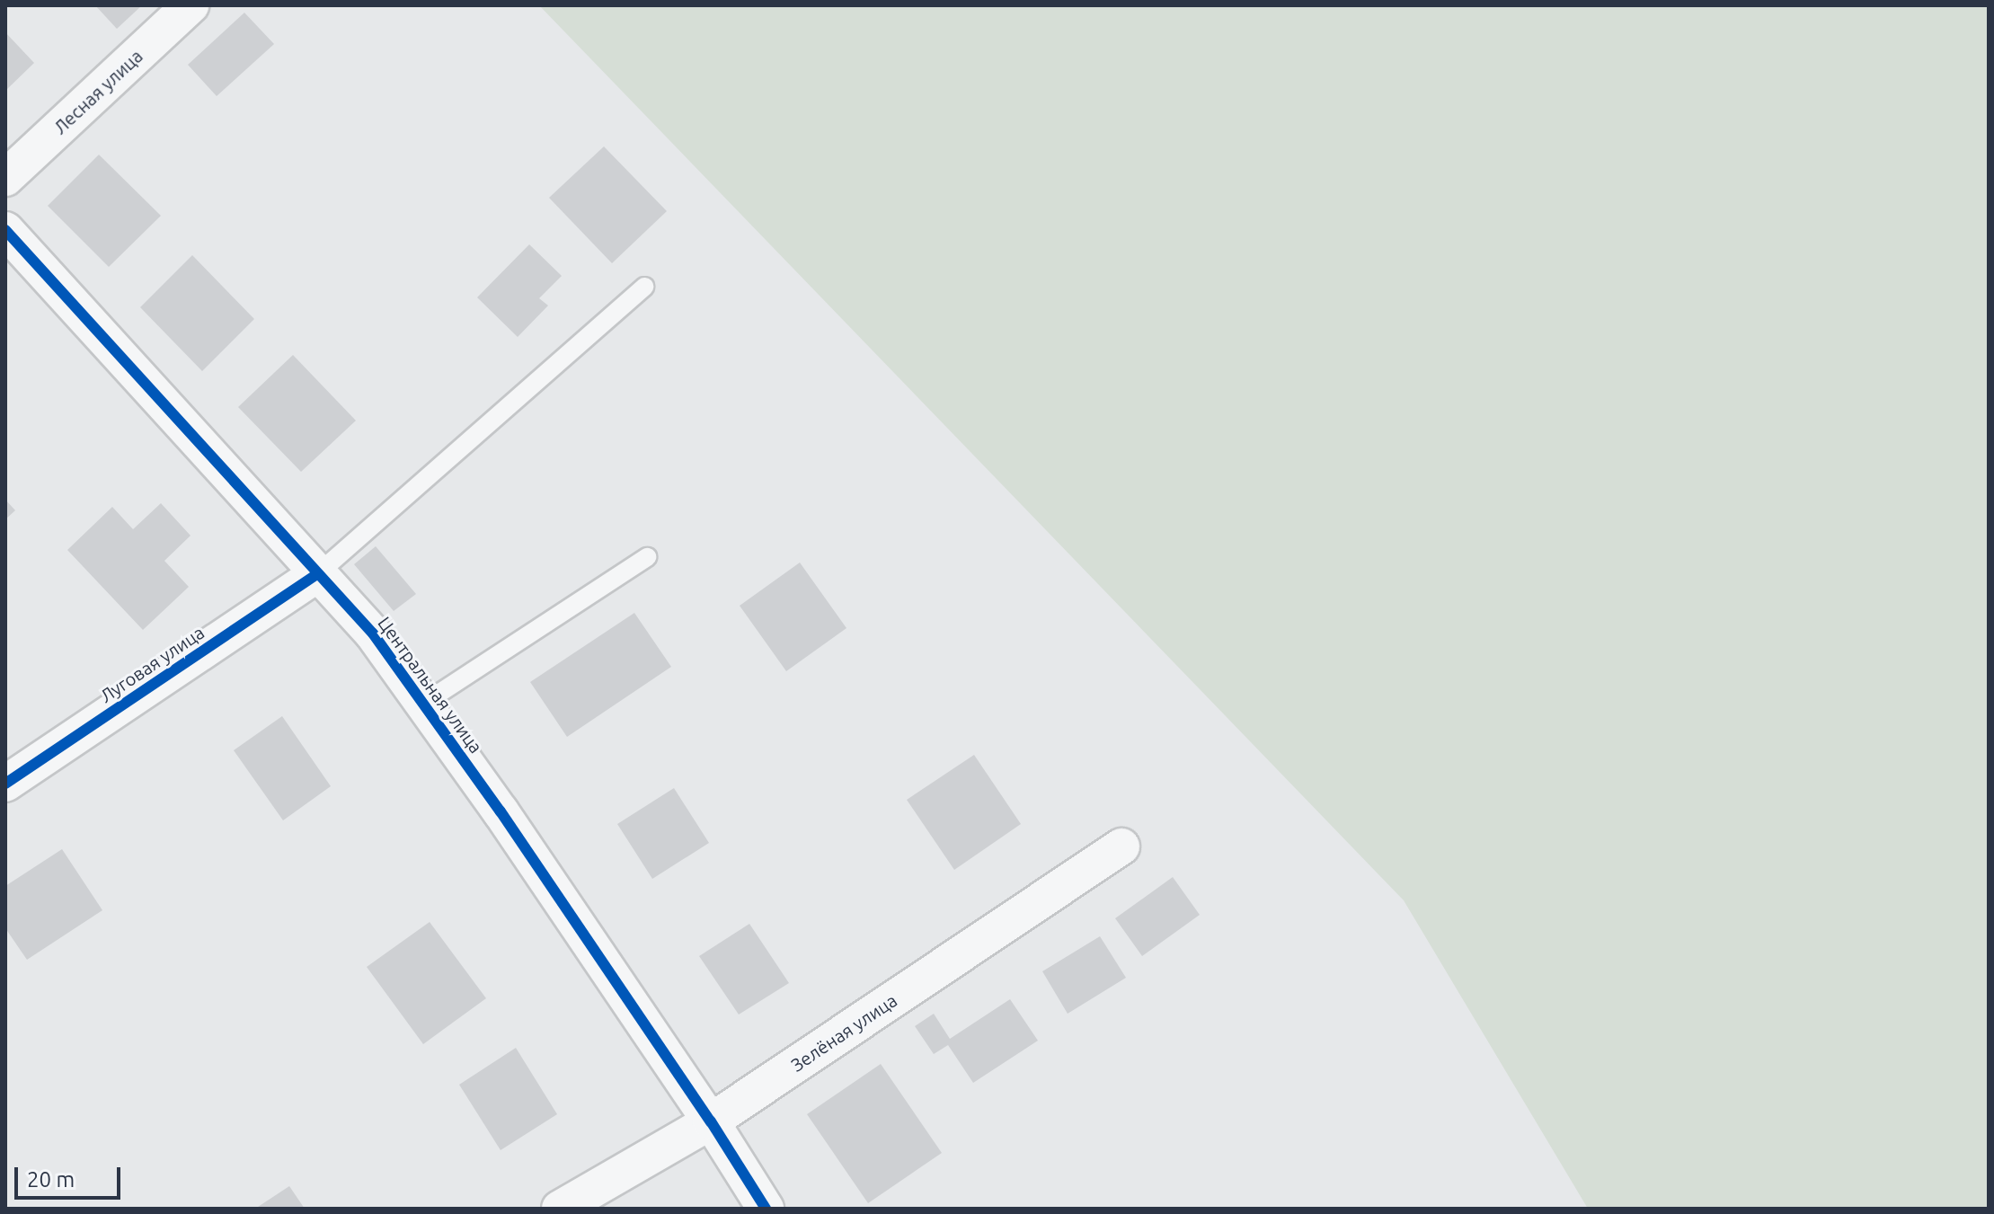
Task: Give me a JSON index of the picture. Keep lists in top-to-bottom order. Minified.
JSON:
{"streets":{"street":["Лесная улица","Луговая улица","Центральная улица","Зелёная улица"]},"crossings":[["Луговая улица","Центральная улица"],["Центральная улица","Зелёная улица"]],"scale_bar":"20 m"}
